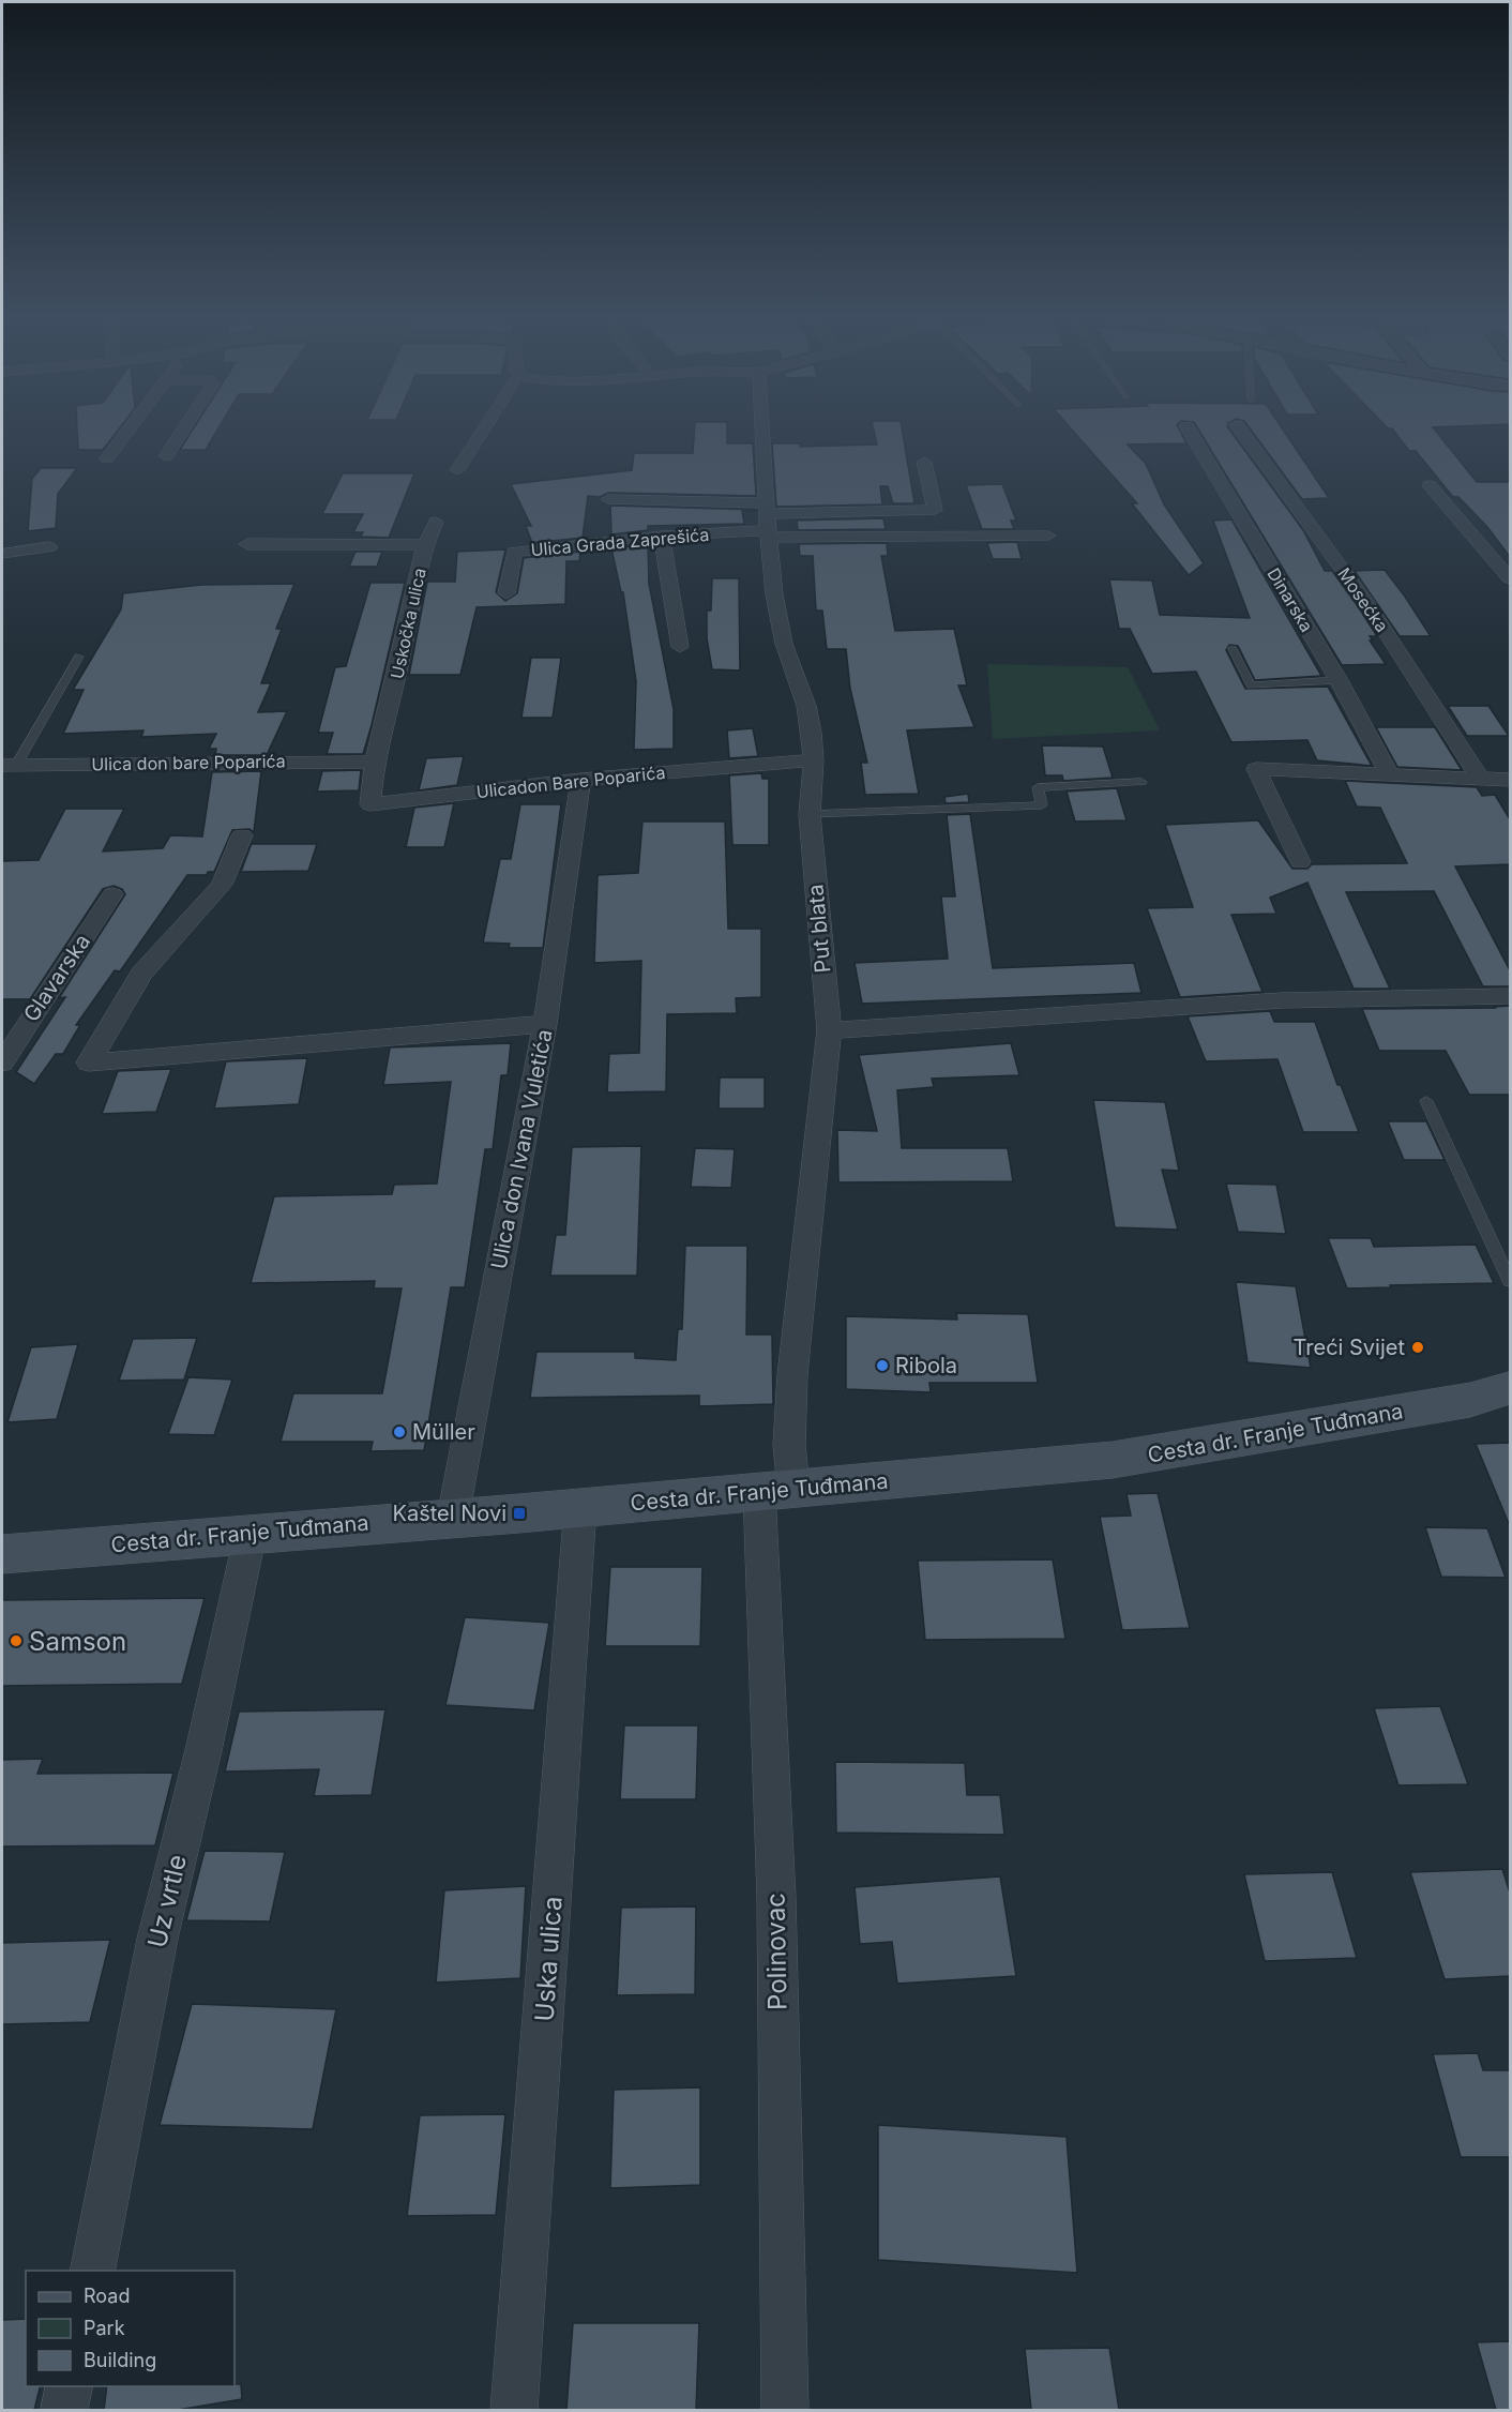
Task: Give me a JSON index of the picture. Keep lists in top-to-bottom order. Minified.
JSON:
{"streets":{"main road":["Cesta dr. Franje Tuđmana"],"street":["Ulica Grada Zaprešića","Dinarska","Mosećka","Uskočka ulica","Ulica don bare Poparića","Ulicadon Bare Poparića","Put blata","Glavarska","Ulica don Ivana Vuletića","Uz vrtle","Polinovac","Uska ulica"]},"crossings":[["Ulica Grada Zaprešića","Put blata"],["Uskočka ulica","Ulica don bare Poparića"],["Uskočka ulica","Ulicadon Bare Poparića"],["Ulica don bare Poparića","Ulicadon Bare Poparića"],["Ulicadon Bare Poparića","Put blata"],["Ulicadon Bare Poparića","Ulica don Ivana Vuletića"],["Put blata","Cesta dr. Franje Tuđmana"],["Put blata","Polinovac"],["Ulica don Ivana Vuletića","Cesta dr. Franje Tuđmana"],["Cesta dr. Franje Tuđmana","Uz vrtle"],["Cesta dr. Franje Tuđmana","Polinovac"],["Cesta dr. Franje Tuđmana","Uska ulica"]],"places":{"other":["Treći Svijet","Ribola","Müller","Samson"],"transit":["Kaštel Novi"]},"legend":["Road","Park","Building"]}
